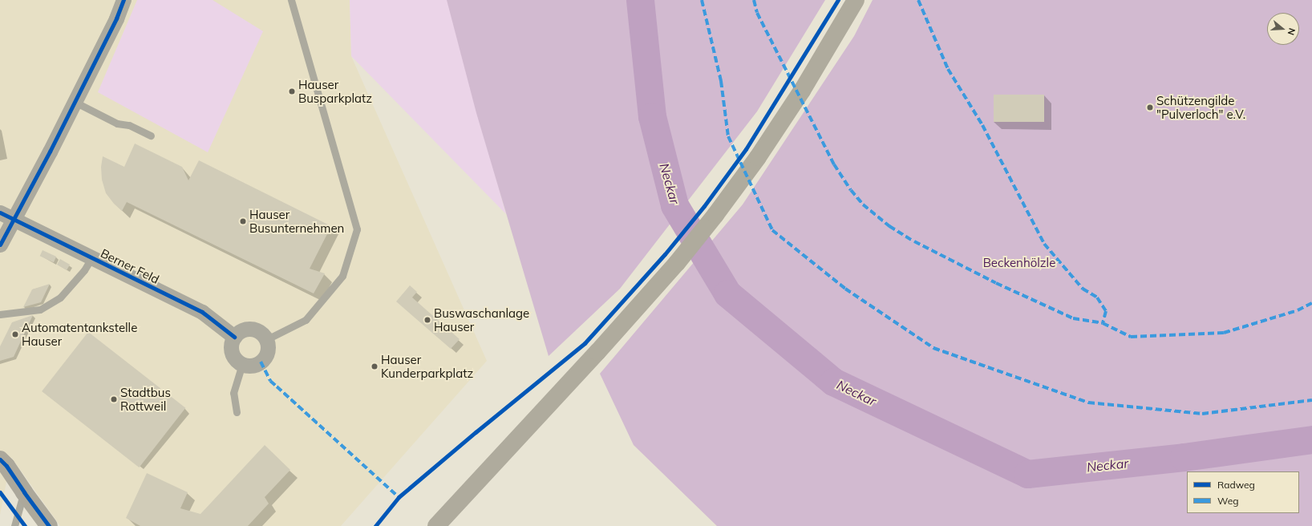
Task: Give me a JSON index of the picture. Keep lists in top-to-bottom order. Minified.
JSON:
{"streets":{"street":["Berner Feld"]},"water":["Neckar"],"parks":["Beckenhölzle"],"places":["Hauser Busparkplatz","Schützengilde \"Pulverloch\" e.V.","Hauser Busunternehmen","Buswaschanlage Hauser","Automatentankstelle Hauser","Hauser Kunderparkplatz","Stadtbus Rottweil"],"legend":["Radweg","Weg"],"north":"right"}
